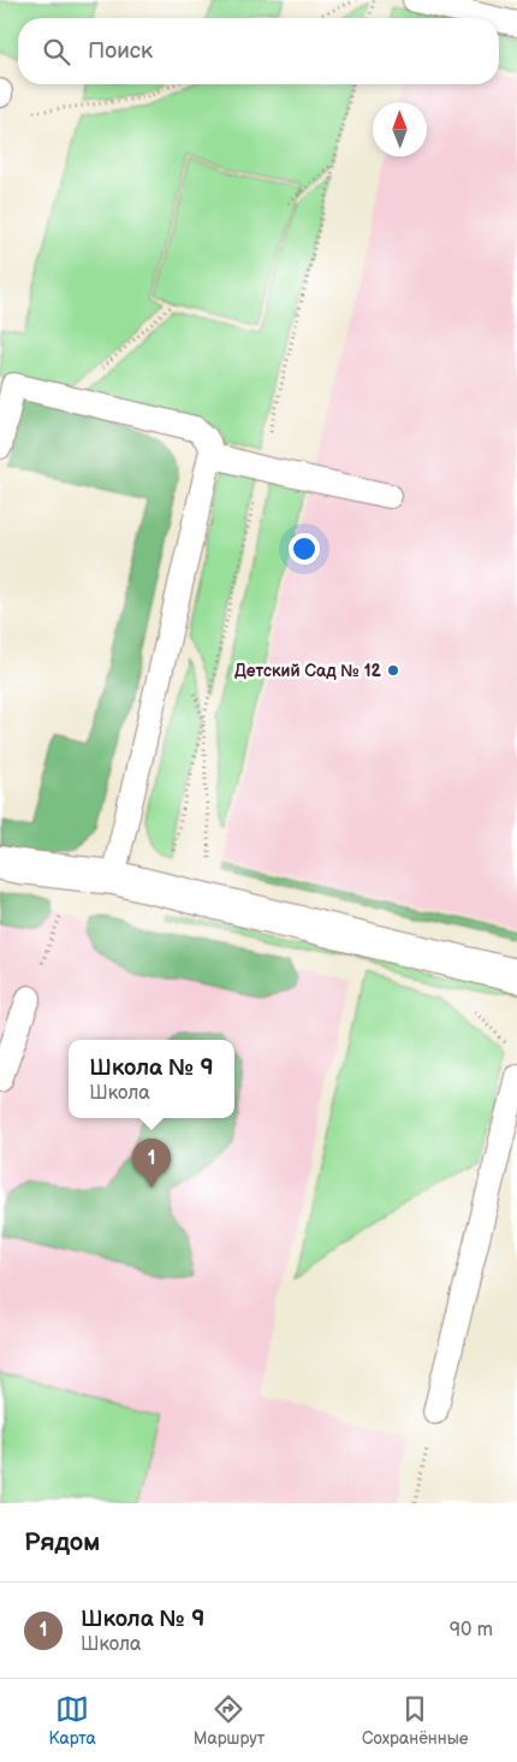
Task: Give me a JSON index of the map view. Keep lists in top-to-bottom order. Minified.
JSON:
{"places":["Детский Сад № 12"],"north":"top","page":{"search":"Поиск","popup":["Школа № 9","Школа"],"pins":"1","heading":"Рядом","list":[{"mark":"1","name":"Школа № 9","note":"Школа","value":"90 m"}],"nav":["Карта","Маршрут","Сохранённые"]}}
